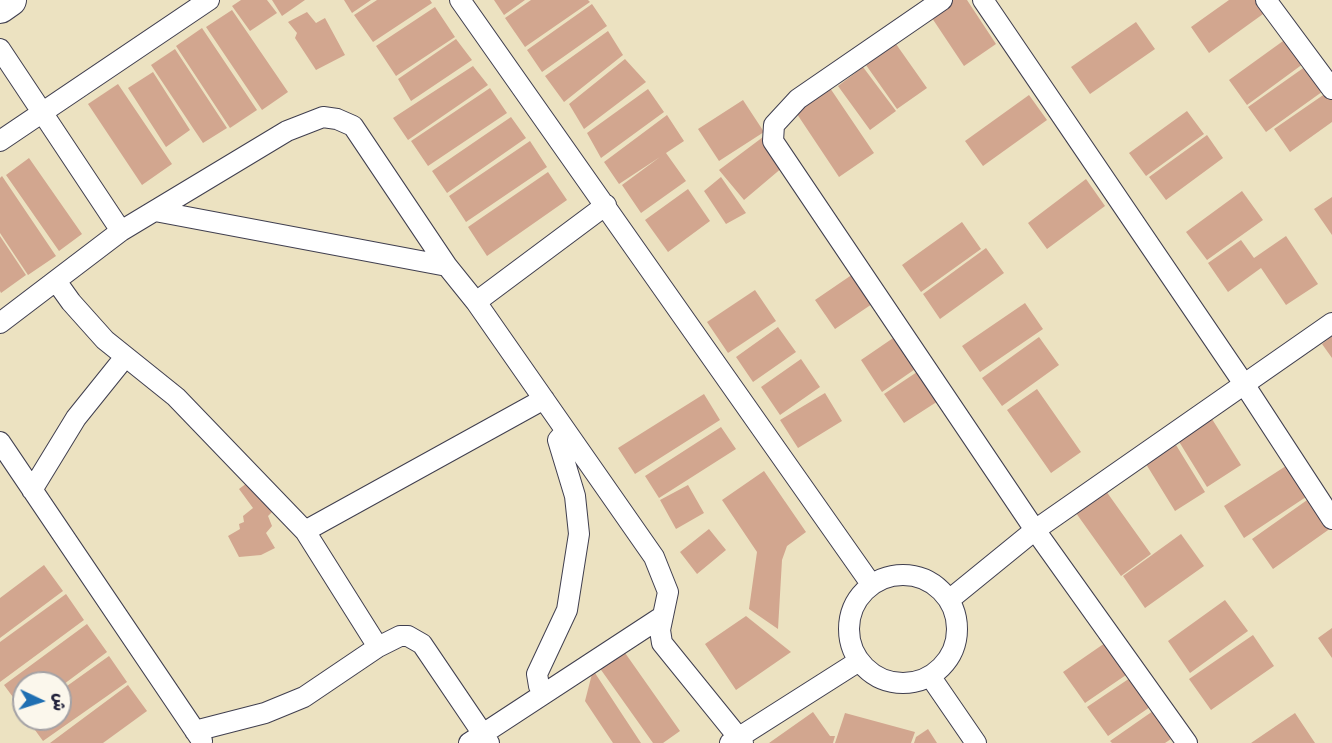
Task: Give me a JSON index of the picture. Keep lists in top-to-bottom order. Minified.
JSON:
{"north":"right"}
